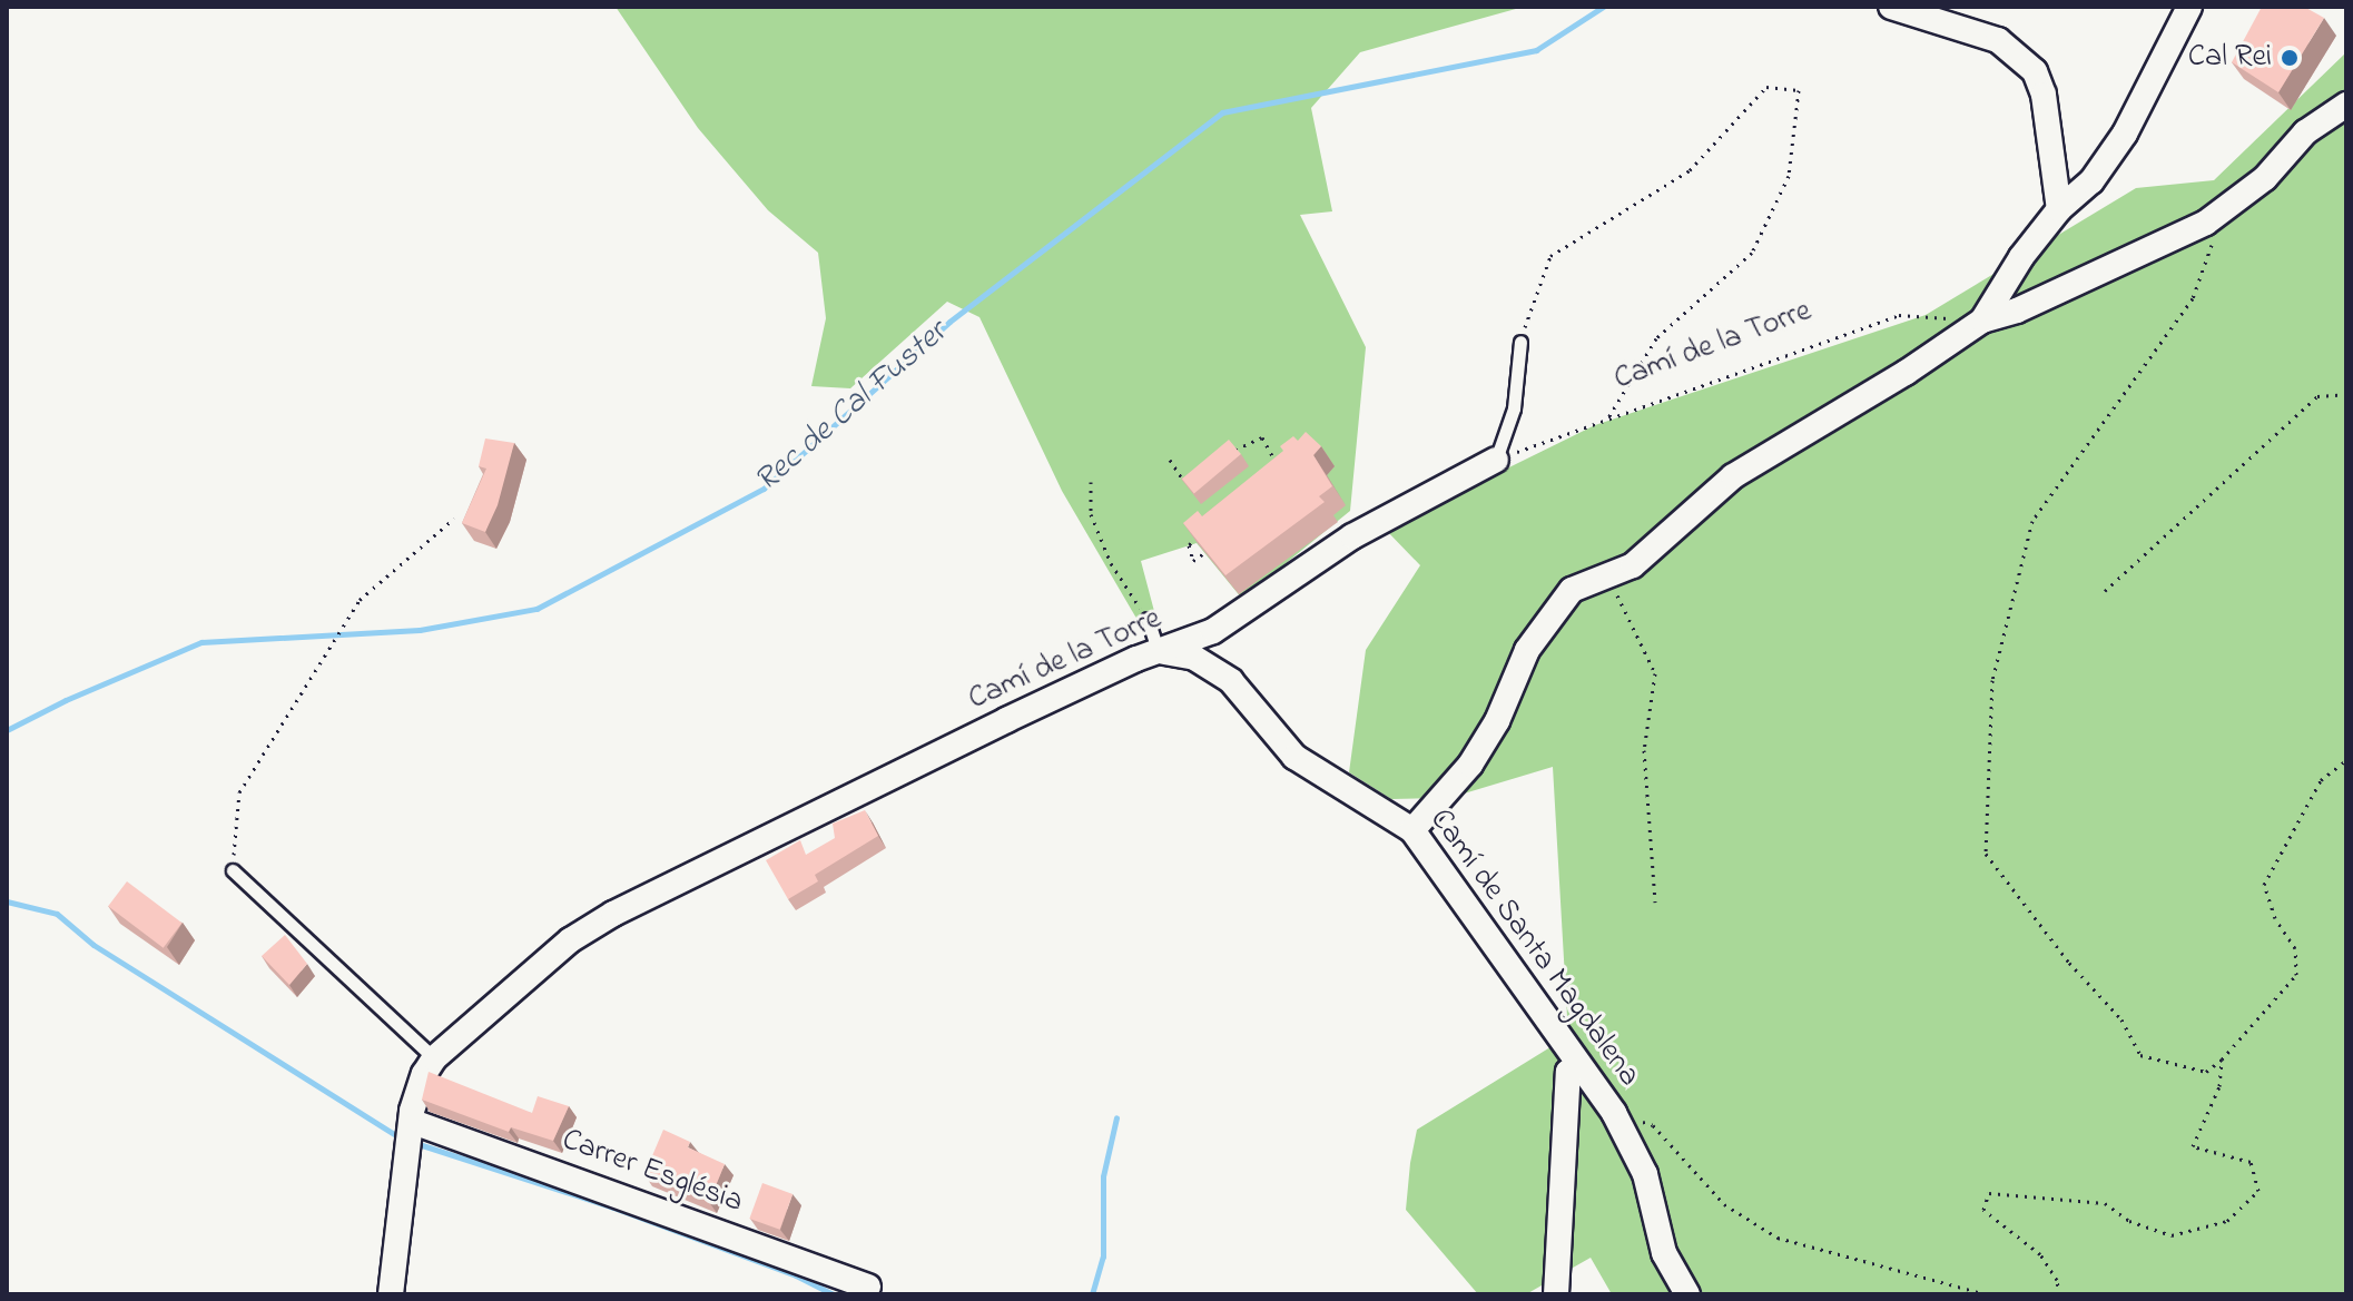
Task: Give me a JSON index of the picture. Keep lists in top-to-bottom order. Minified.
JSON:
{"streets":{"street":["Camí de la Torre","Camí de Santa Magdalena","Carrer Església"]},"crossings":[["Camí de la Torre","Camí de Santa Magdalena"],["Camí de la Torre","Carrer Església"]],"water":["Rec de Cal Fuster"],"places":["Cal Rei"]}
